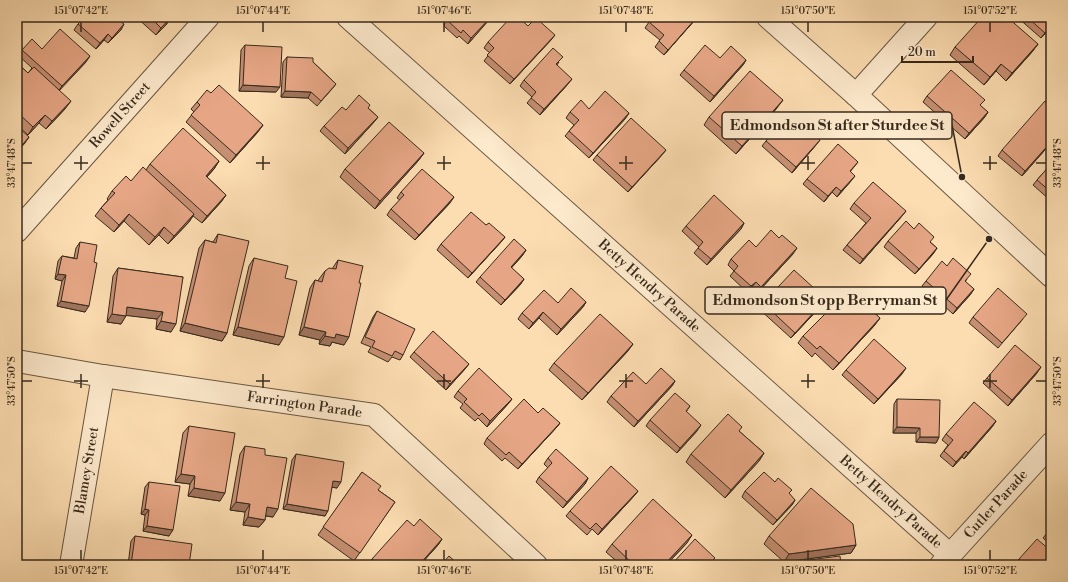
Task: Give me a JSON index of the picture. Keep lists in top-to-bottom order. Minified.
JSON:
{"streets":{"street":["Rowell Street","Betty Hendry Parade","Farrington Parade","Blamey Street","Cutler Parade"]},"crossings":[["Betty Hendry Parade","Cutler Parade"],["Farrington Parade","Blamey Street"]],"places":["Edmondson St after Sturdee St","Edmondson St opp Berryman St"],"scale_bar":"20 m","coordinates":["151°07'42\"E","151°07'44\"E","151°07'46\"E","151°07'48\"E","151°07'50\"E","151°07'52\"E","33°47'48\"S","33°47'50\"S"]}
